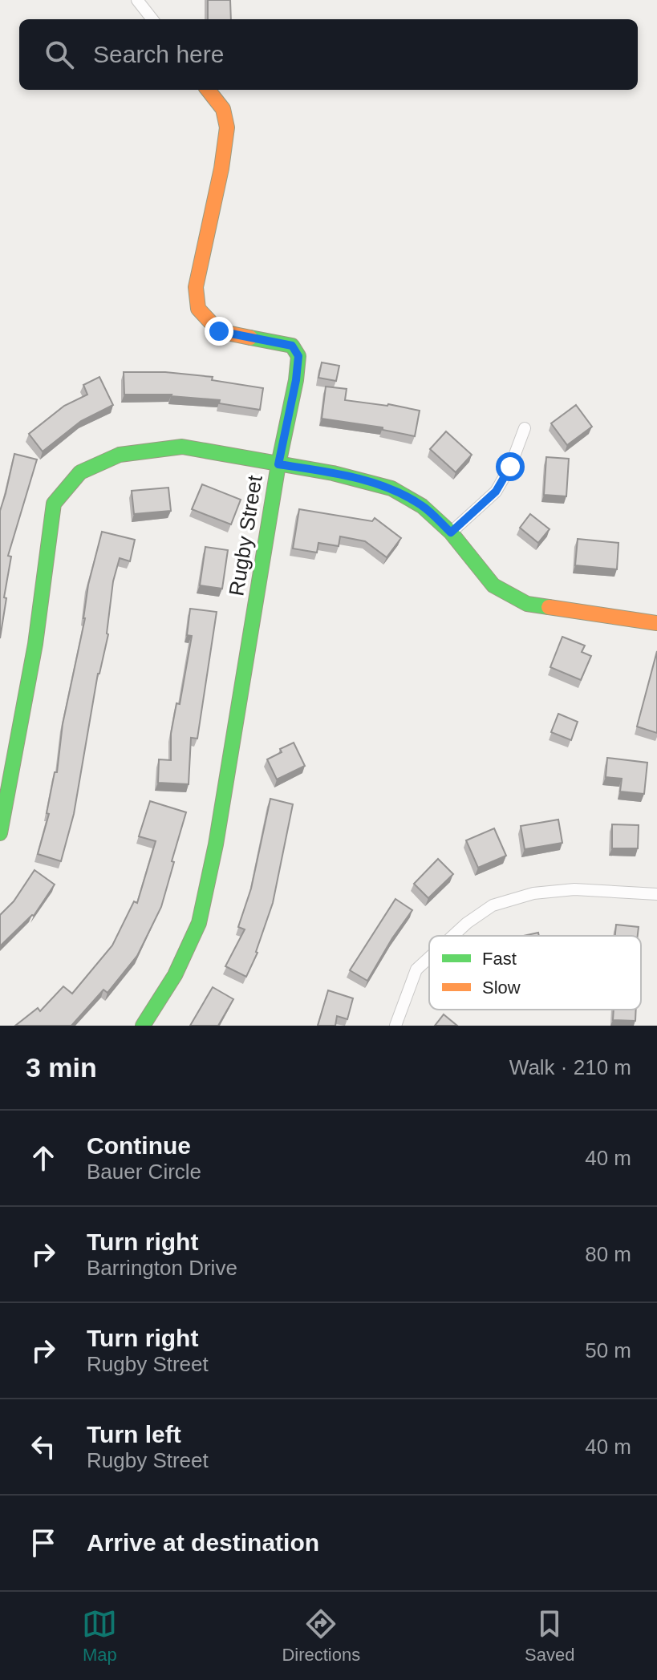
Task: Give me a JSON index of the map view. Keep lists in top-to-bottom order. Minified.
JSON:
{"streets":{"street":["Rugby Street"]},"legend":["Fast","Slow"],"page":{"search":"Search here","heading":["3 min","Walk · 210 m"],"list":[["Continue","Bauer Circle","40 m"],["Turn right","Barrington Drive","80 m"],["Turn right","Rugby Street","50 m"],["Turn left","Rugby Street","40 m"],"Arrive at destination"],"nav":["Map","Directions","Saved"]}}
